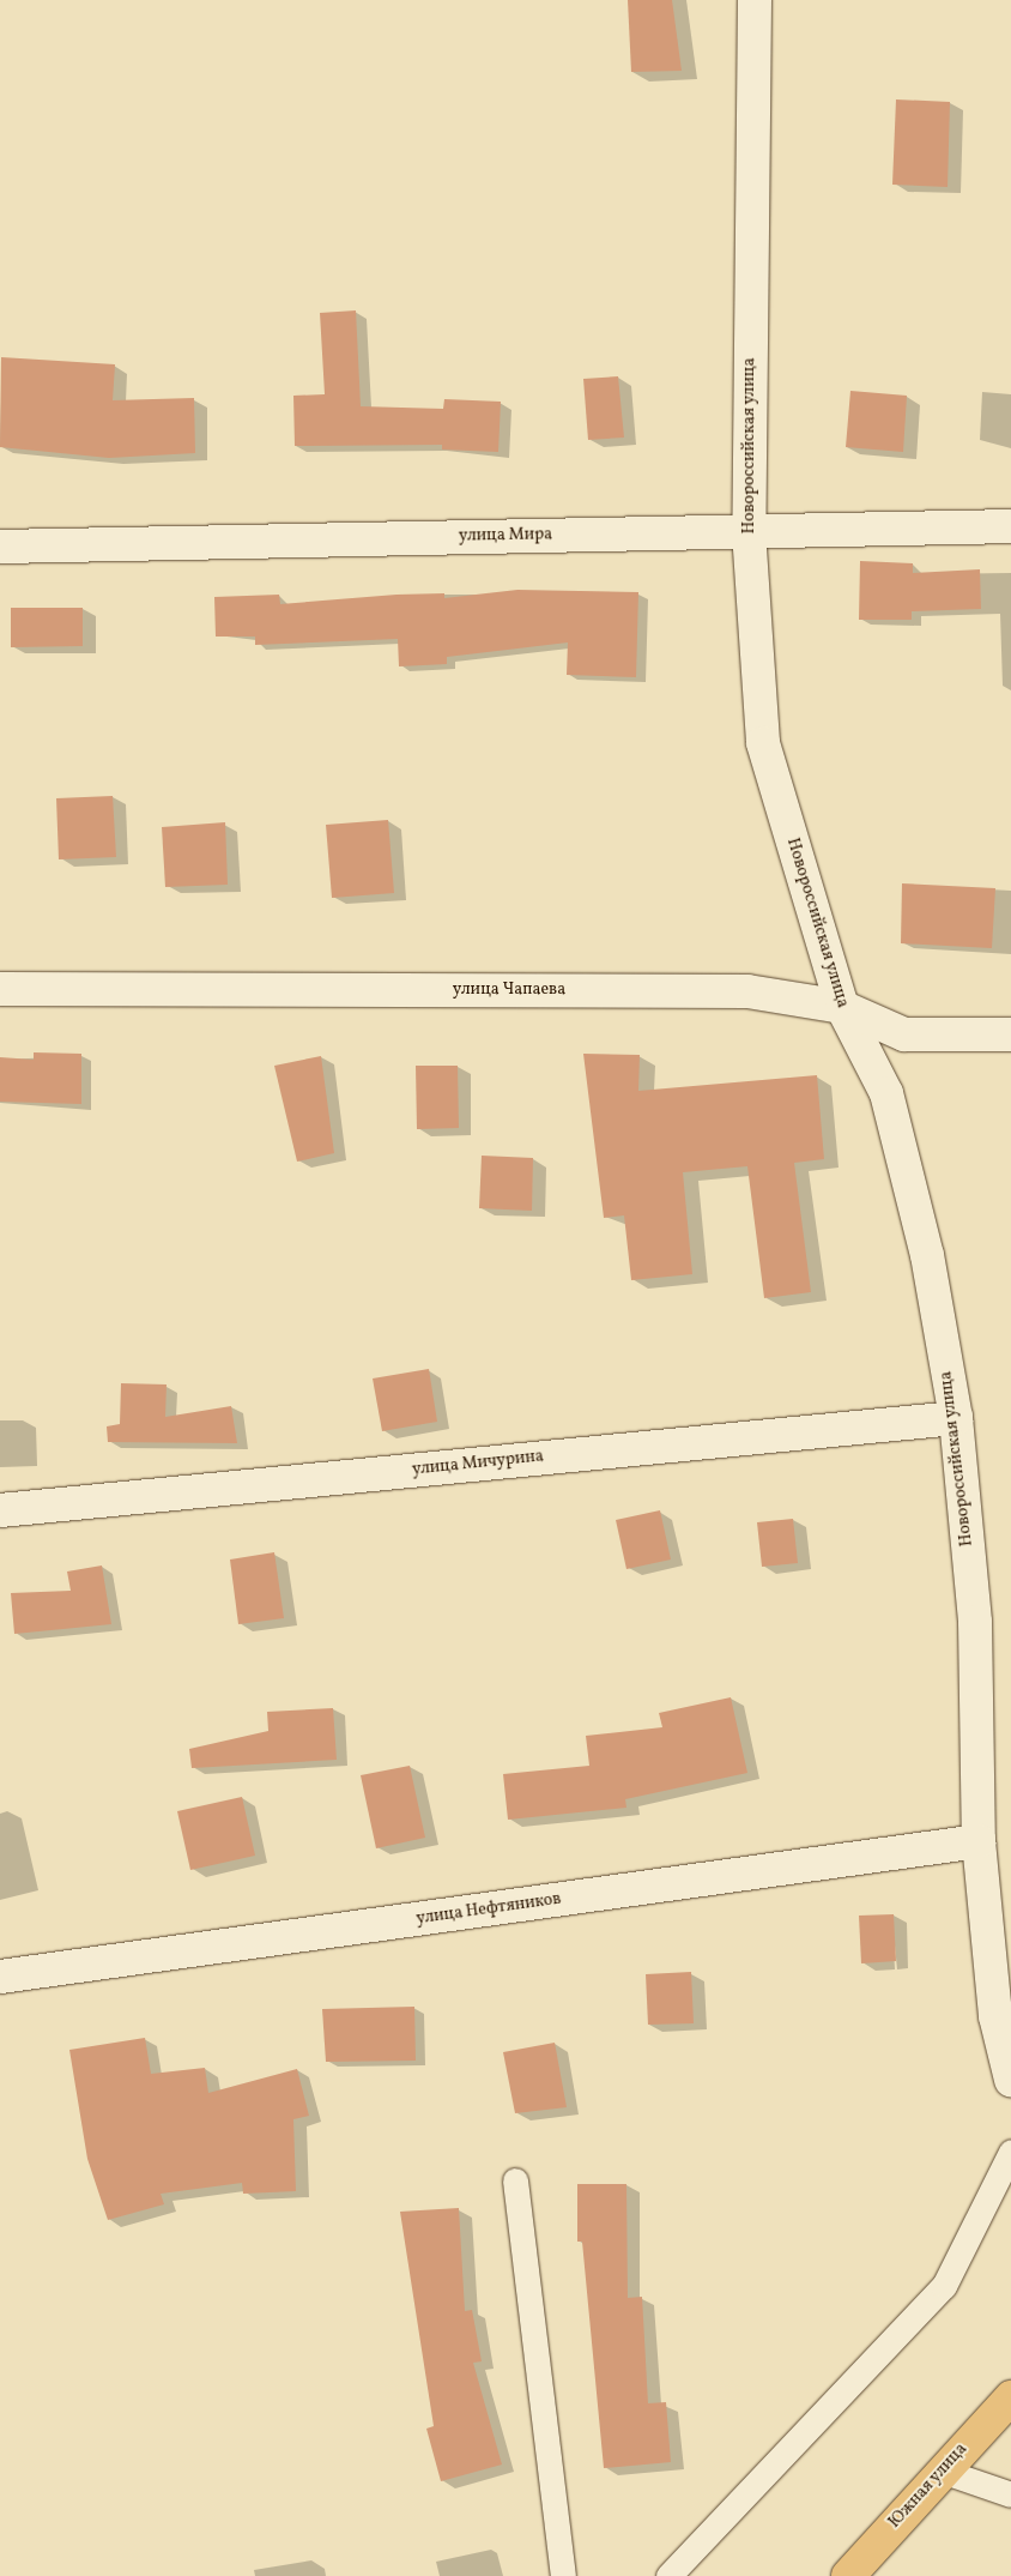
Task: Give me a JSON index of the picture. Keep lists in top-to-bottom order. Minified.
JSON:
{"streets":{"highway":["Южная улица"],"street":["Новороссийская улица","улица Мира","улица Чапаева","улица Мичурина","улица Нефтяников"]},"crossings":[["Новороссийская улица","улица Мира"],["Новороссийская улица","улица Чапаева"],["Новороссийская улица","улица Мичурина"],["Новороссийская улица","улица Нефтяников"]]}
